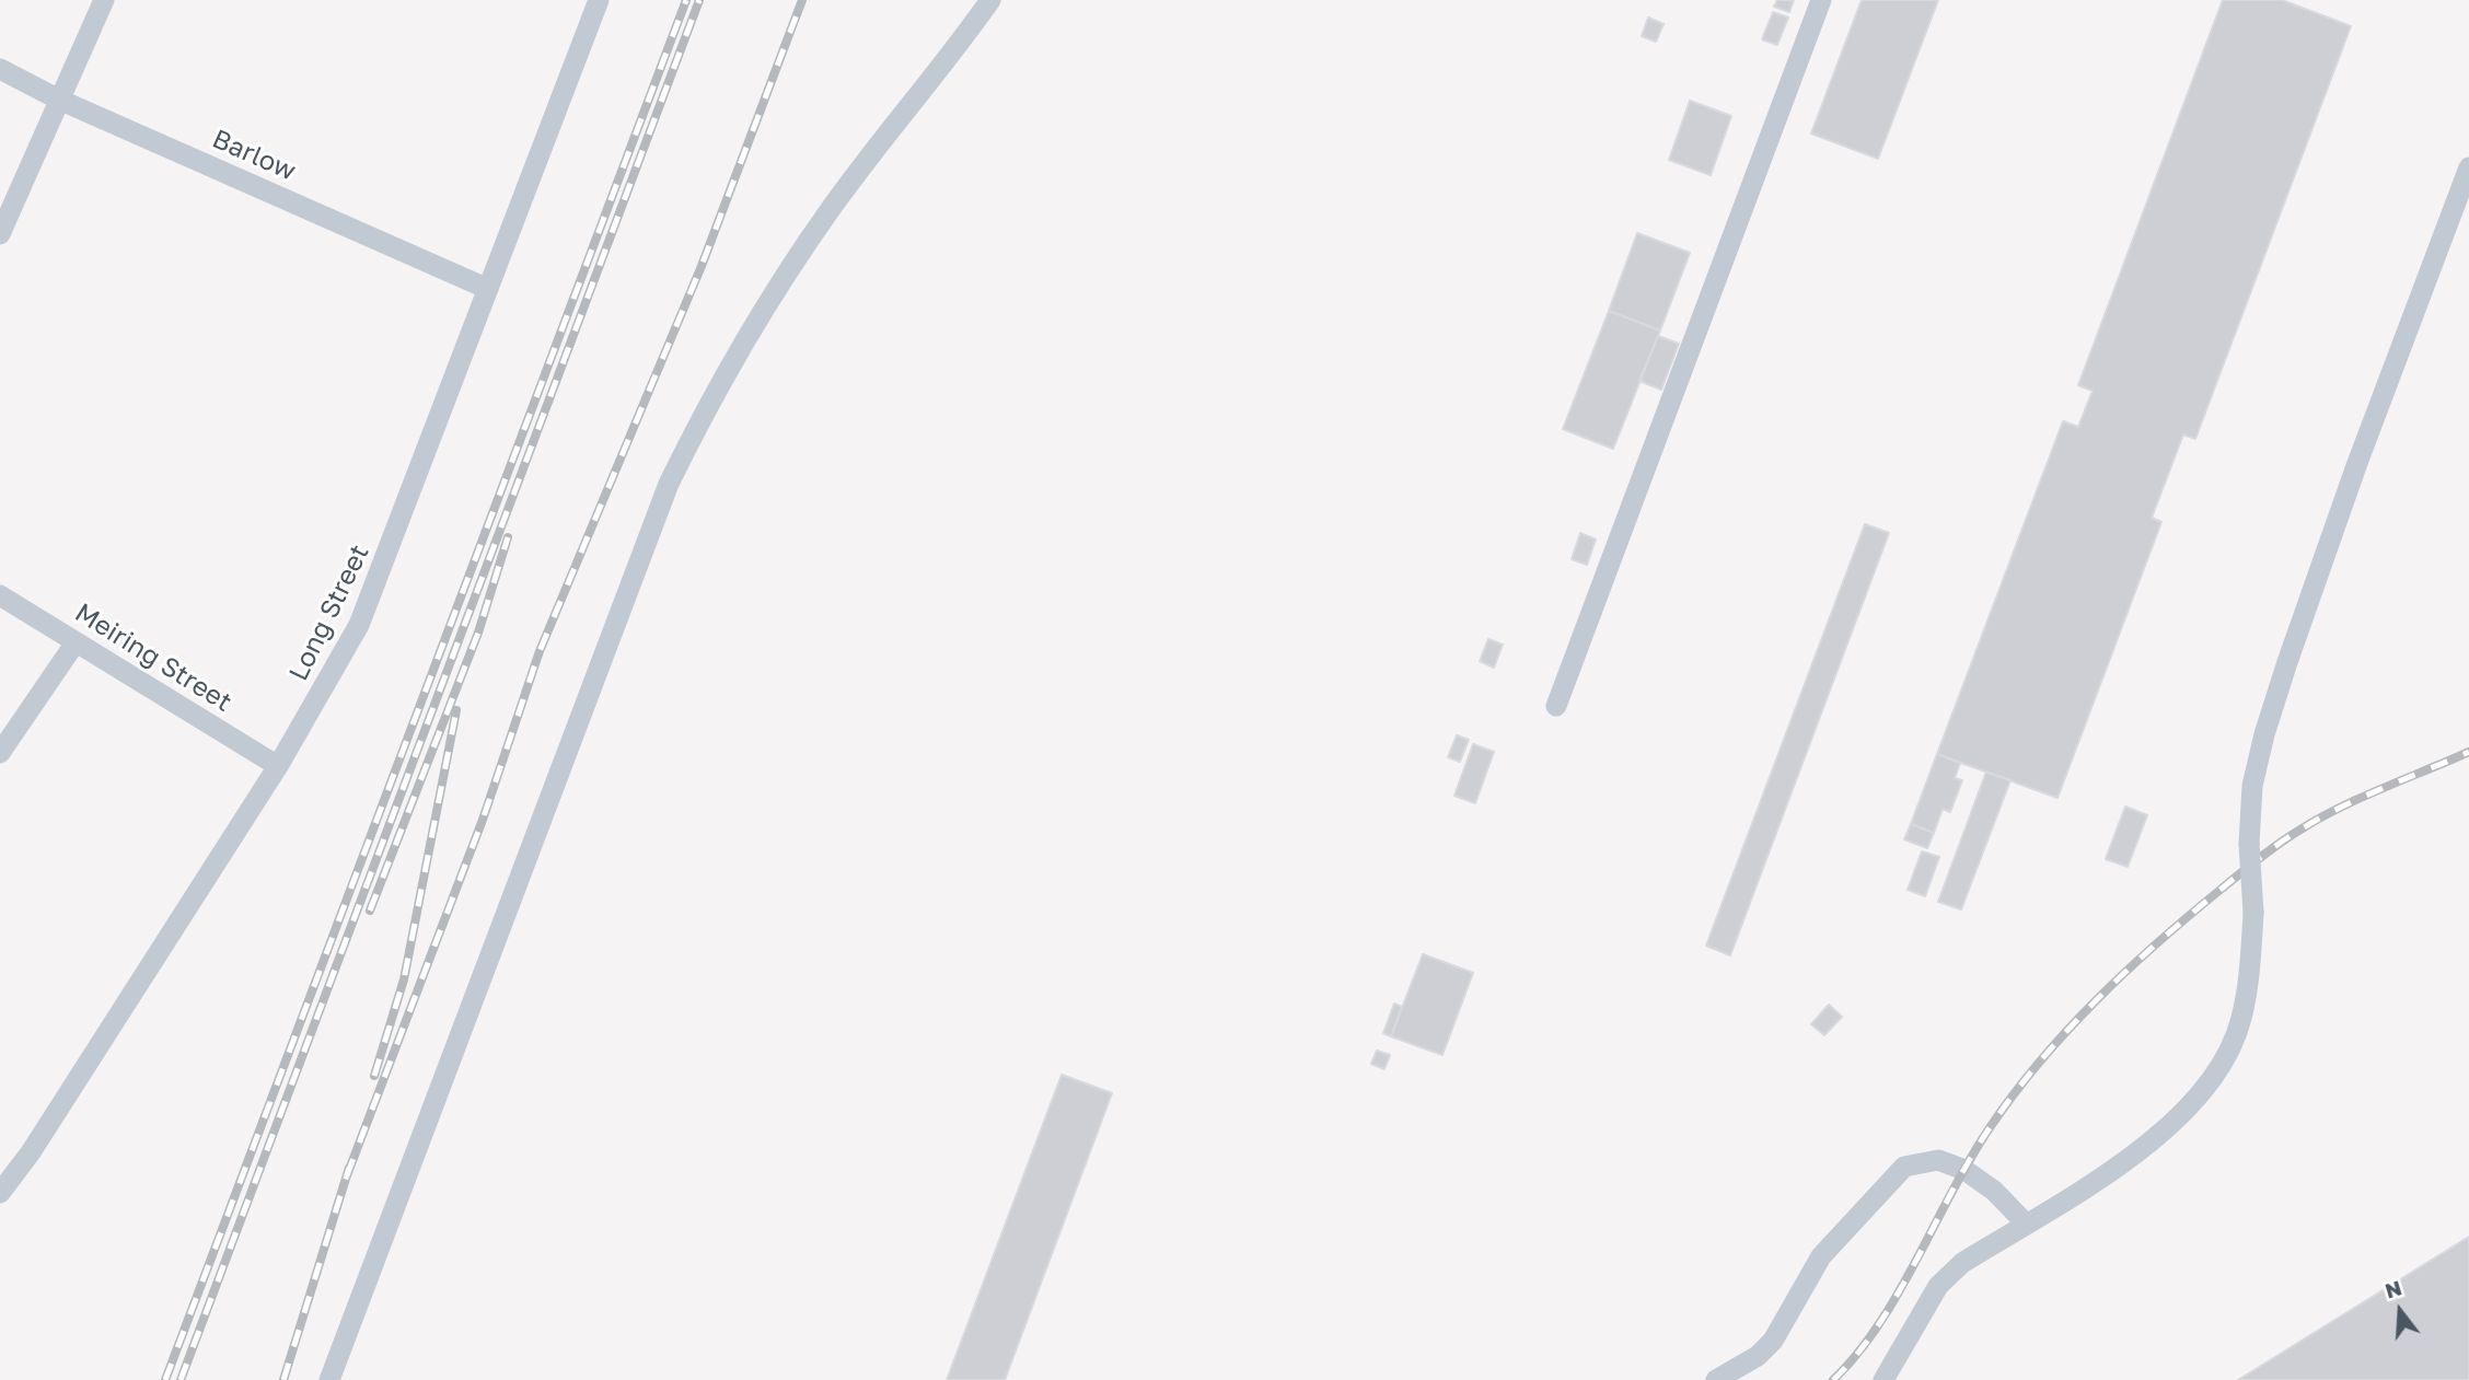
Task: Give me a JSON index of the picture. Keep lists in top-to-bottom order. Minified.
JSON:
{"streets":{"street":["Barlow","Long Street","Meiring Street"]},"crossings":[["Barlow","Long Street"],["Long Street","Meiring Street"]],"north":"top"}
